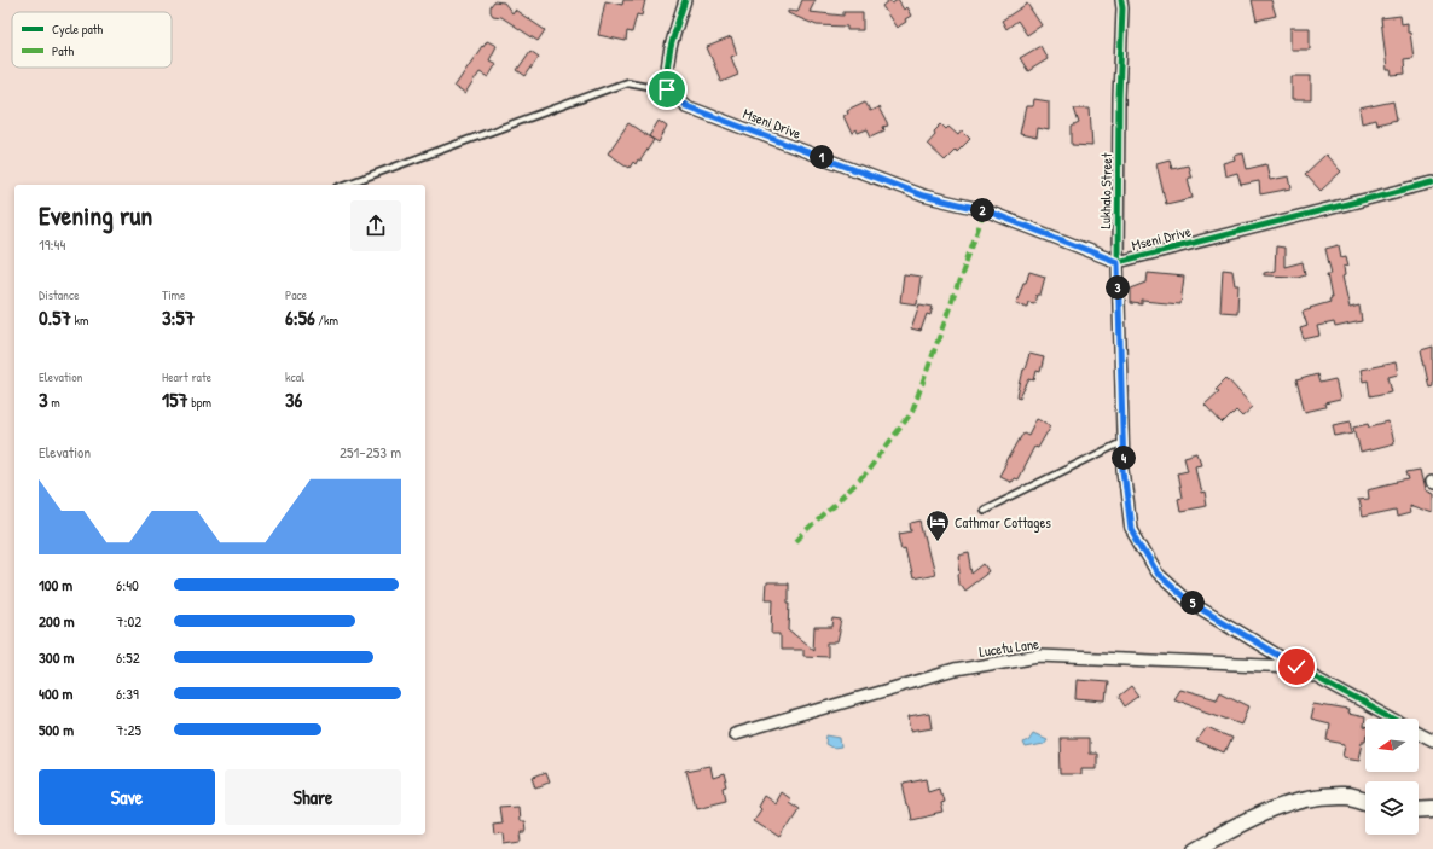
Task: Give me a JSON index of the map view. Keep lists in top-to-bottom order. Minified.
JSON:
{"streets":{"street":["Mseni Drive","Lukhalo Street","Lucetu Lane"]},"crossings":[["Mseni Drive","Lukhalo Street"],["Lukhalo Street","Lucetu Lane"]],"places":{"hotel":["Cathmar Cottages"]},"legend":["Cycle path","Path"],"north":"left","page":{"pins":["1","2","3","4","5"],"heading":["Evening run","19:44"],"stats":[["Distance","0.57 km"],["Time","3:57"],["Pace","6:56 /km"],["Elevation","3 m"],["Heart rate","157 bpm"],["kcal","36"]],"chart":["Elevation","251–253 m"],"list":[{"name":"100 m","note":"6:40"},{"name":"200 m","note":"7:02"},{"name":"300 m","note":"6:52"},{"name":"400 m","note":"6:39"},{"name":"500 m","note":"7:25"}],"buttons":["Save","Share"]}}
